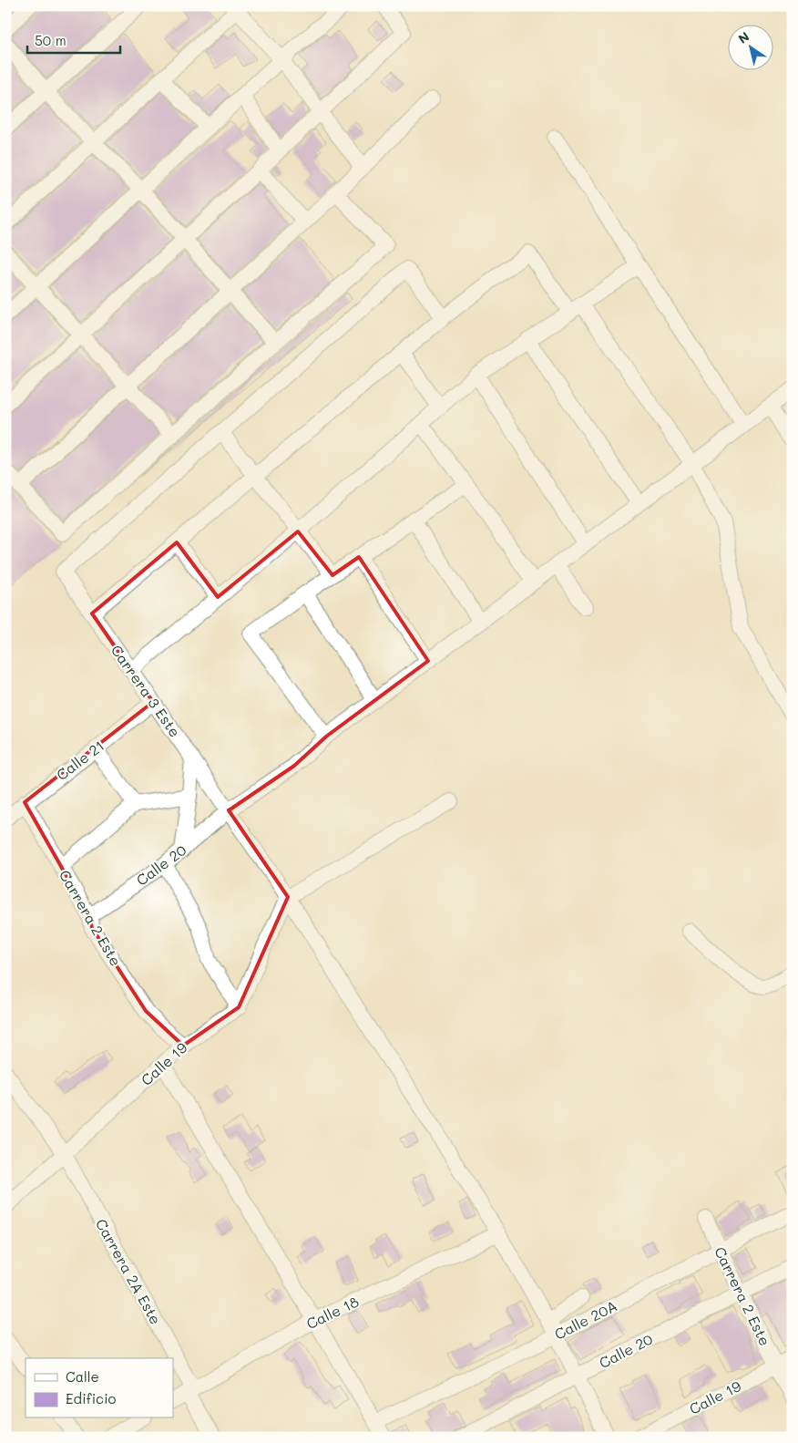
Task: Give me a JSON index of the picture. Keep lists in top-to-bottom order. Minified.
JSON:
{"streets":{"street":["Carrera 3 Este","Calle 21","Calle 20","Carrera 2 Este","Calle 19","Carrera 2A Este","Calle 18","Calle 20A"]},"crossings":[["Carrera 3 Este","Calle 21"],["Carrera 3 Este","Calle 20"],["Carrera 3 Este","Calle 18"],["Calle 21","Carrera 2 Este"],["Calle 20","Carrera 2 Este"],["Carrera 2 Este","Calle 19"],["Carrera 2 Este","Calle 20A"],["Calle 19","Carrera 2A Este"],["Carrera 2A Este","Calle 18"]],"legend":["Calle","Edificio"],"scale_bar":"50 m","north":"top left"}
